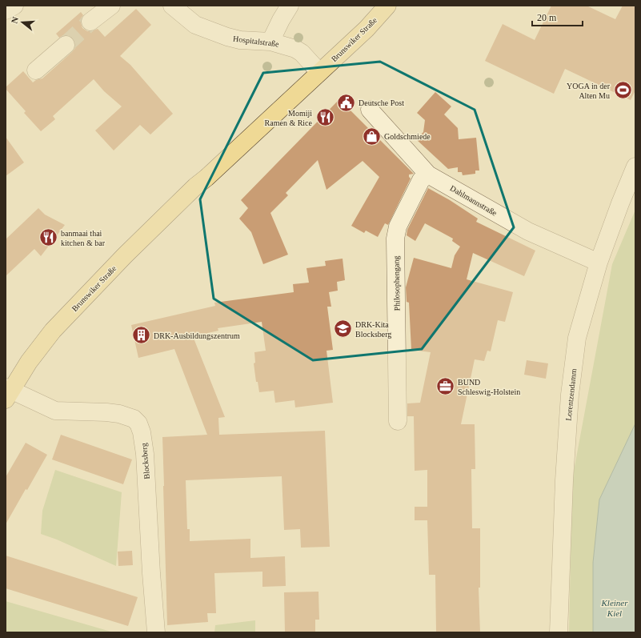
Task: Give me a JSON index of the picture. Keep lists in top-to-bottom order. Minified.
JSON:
{"streets":{"main road":["Brunswiker Straße"],"street":["Hospitalstraße","Dahlmannstraße","Philosophengang","Lorentzendamm","Blocksberg"]},"crossings":[["Brunswiker Straße","Hospitalstraße"],["Brunswiker Straße","Blocksberg"],["Dahlmannstraße","Philosophengang"],["Dahlmannstraße","Lorentzendamm"]],"water":["Kleiner Kiel"],"places":{"sports":["YOGA in der Alten Mu"],"public building":["Deutsche Post"],"restaurant":["Momiji Ramen & Rice","banmaai thai kitchen & bar"],"shop":["Goldschmiede"],"school or university":["DRK-Kita Blocksberg"],"building":["DRK-Ausbildungszentrum"],"office":["BUND Schleswig-Holstein"]},"scale_bar":"20 m","north":"left"}
